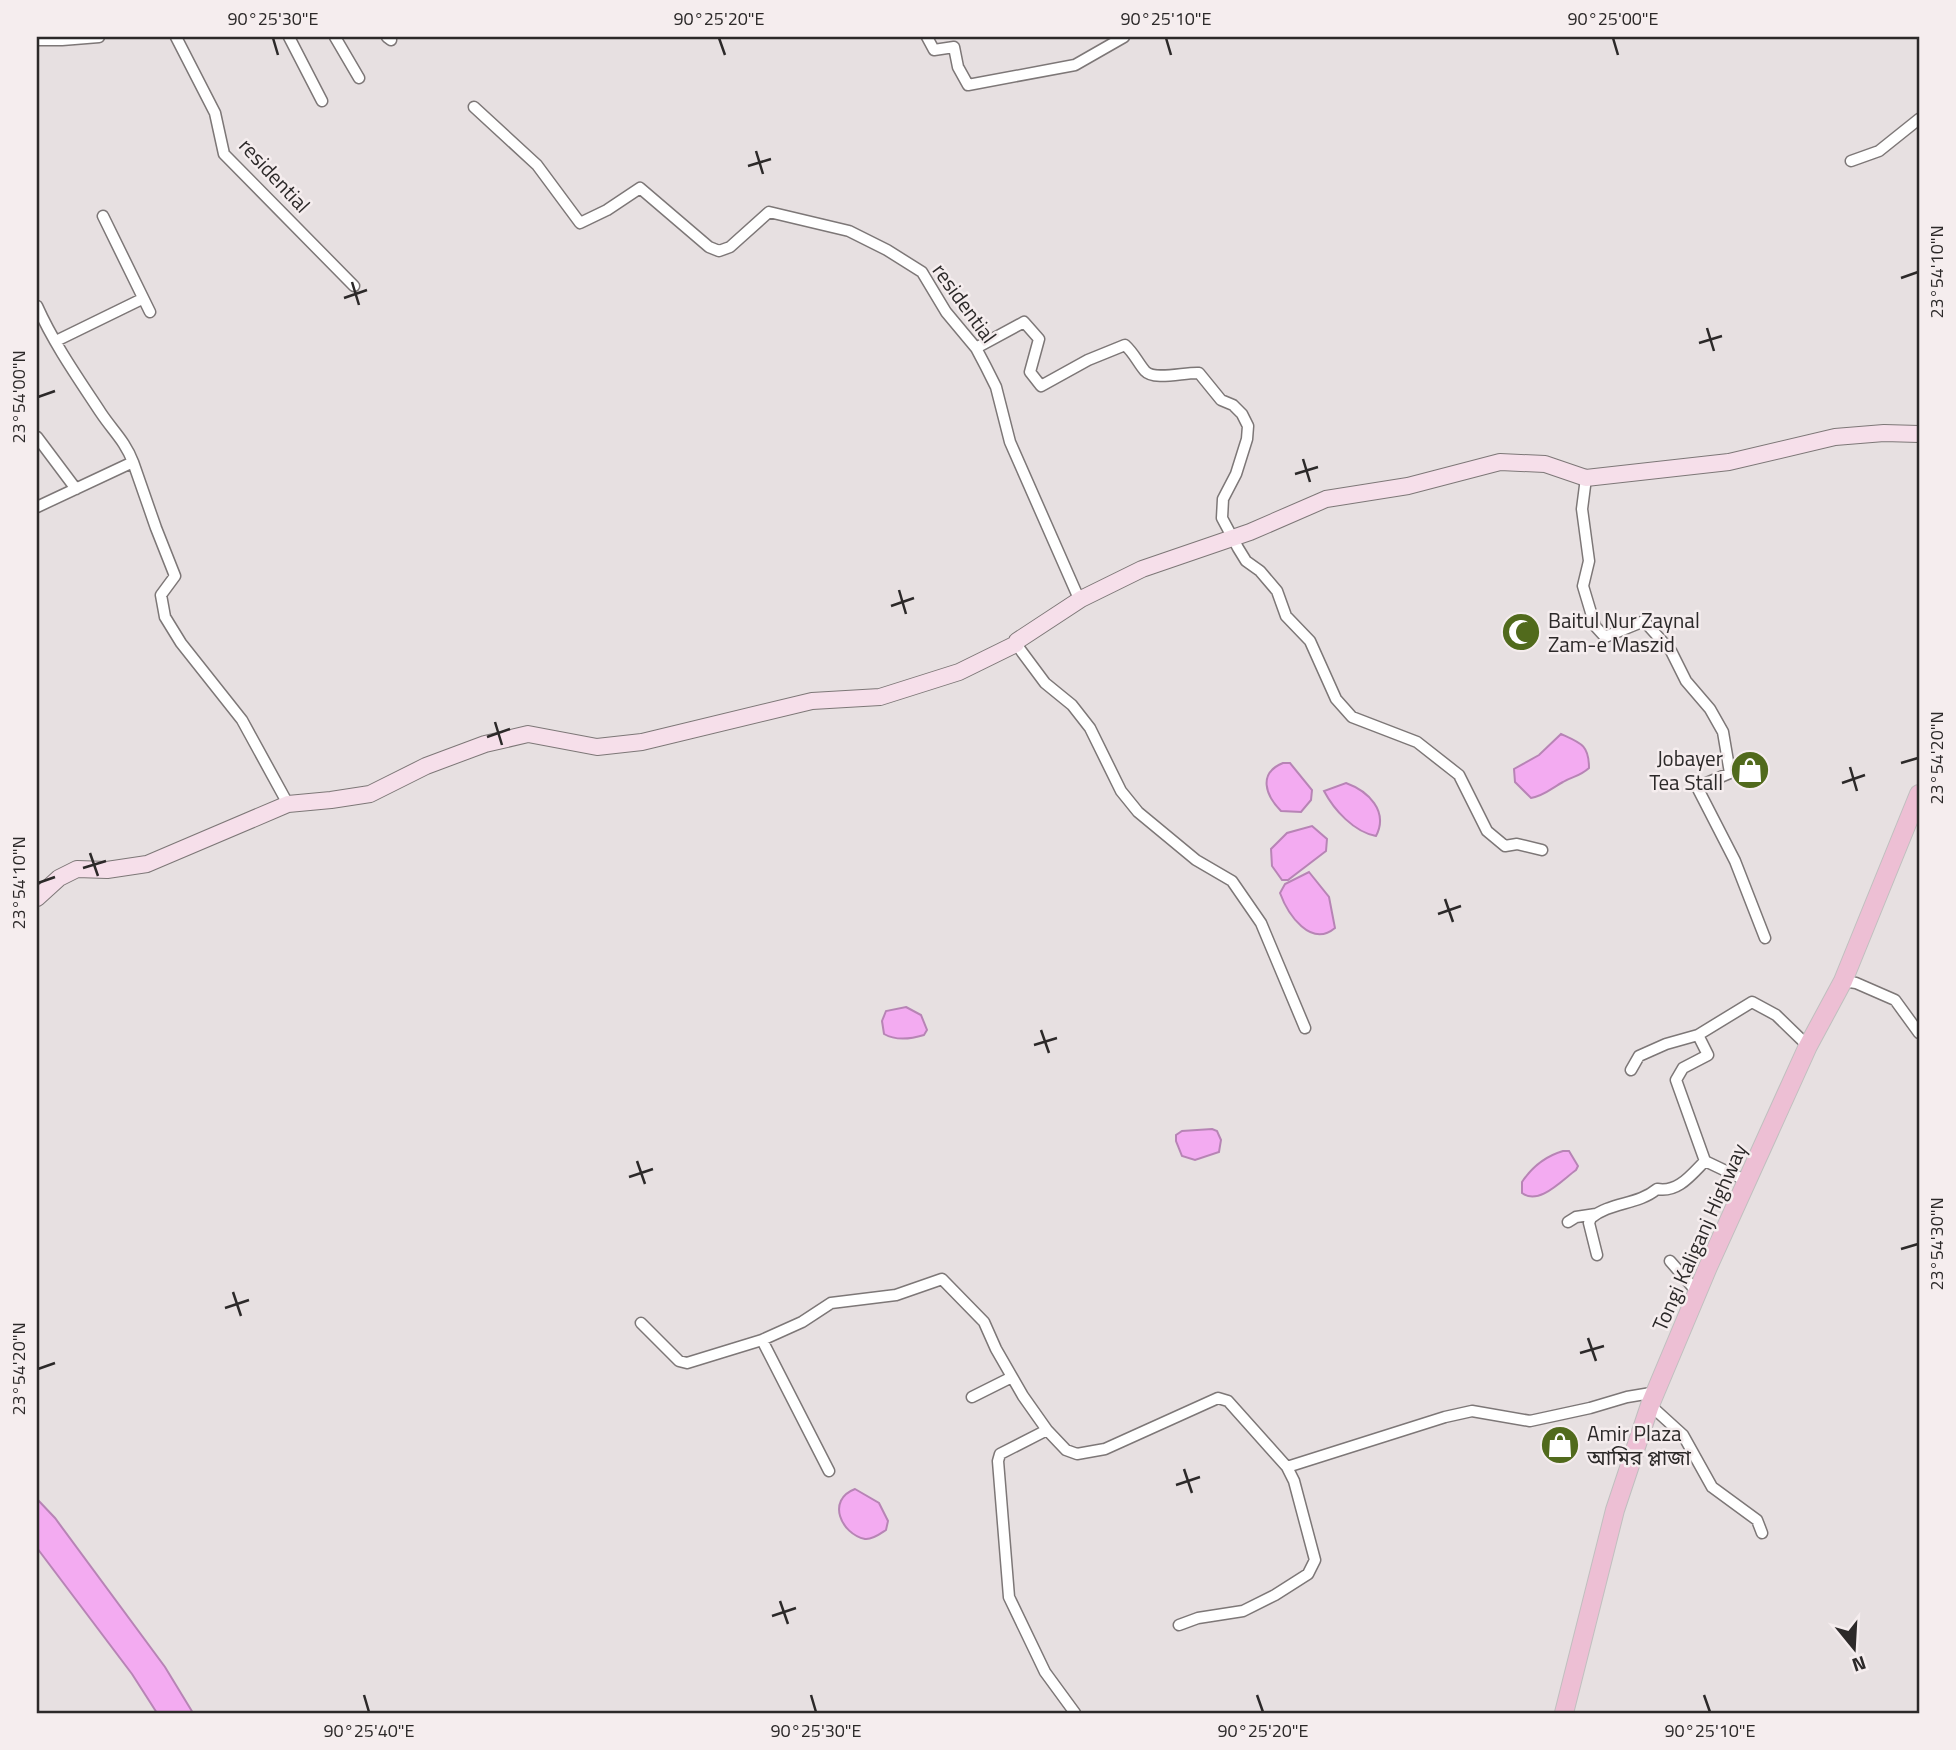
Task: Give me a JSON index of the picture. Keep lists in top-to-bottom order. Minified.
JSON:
{"streets":{"main road":["Tongi Kaliganj Highway"],"street":["residential"]},"places":{"mosque":["Baitul Nur Zaynal Zam-e Maszid"],"shop":["Jobayer Tea Stall","Amir Plaza আমির প্লাজা"]},"north":"bottom","coordinates":["90°25'30\"E","90°25'20\"E","90°25'10\"E","90°25'00\"E","23°54'10\"N","23°54'00\"N","23°54'20\"N","23°54'30\"N","90°25'40\"E"]}
